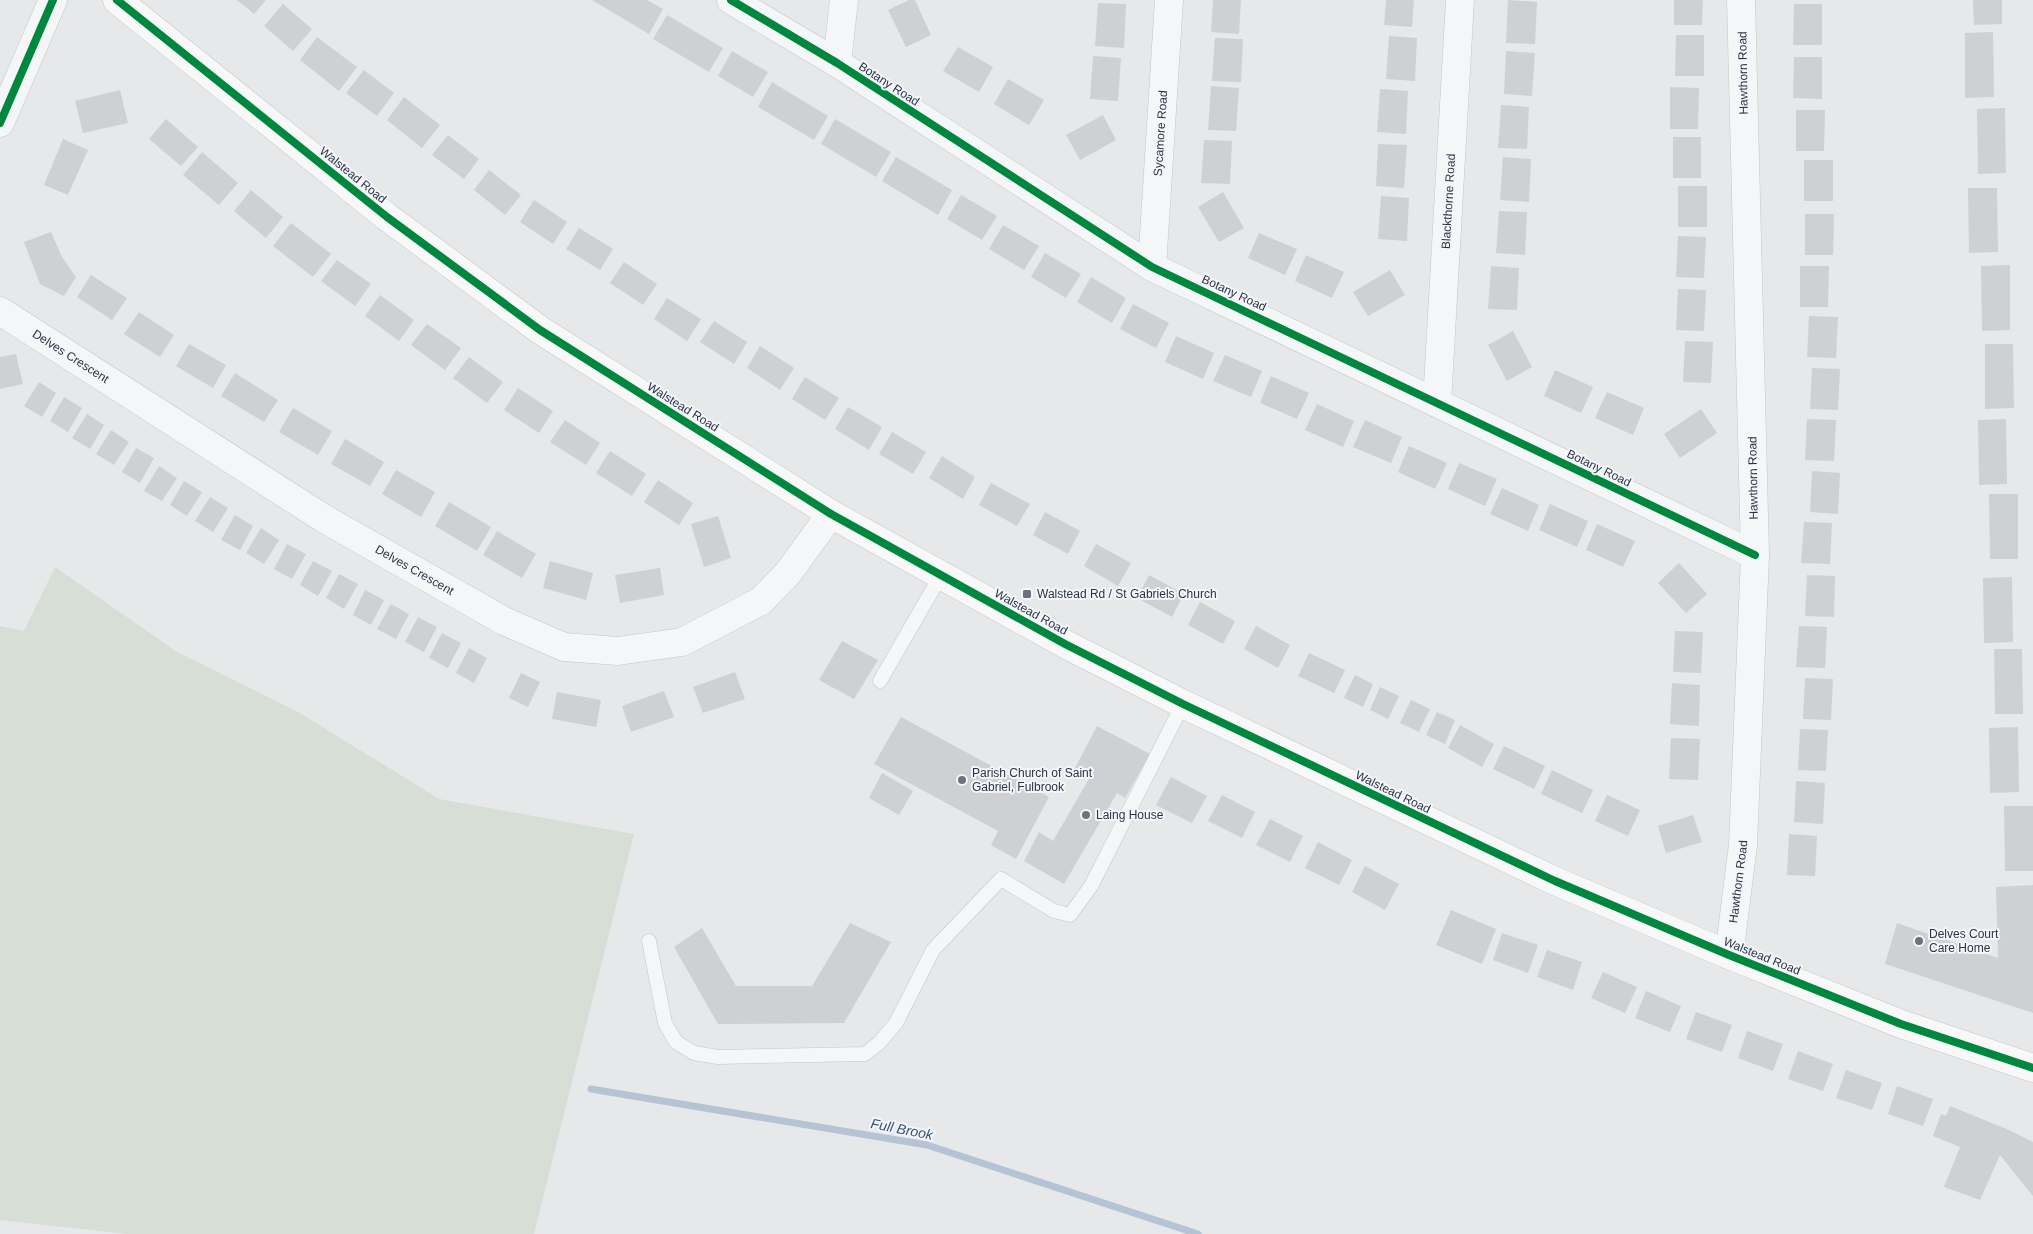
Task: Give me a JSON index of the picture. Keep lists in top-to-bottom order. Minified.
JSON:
{"streets":{"street":["Hawthorn Road","Botany Road","Sycamore Road","Walstead Road","Blackthorne Road","Delves Crescent"]},"crossings":[["Hawthorn Road","Botany Road"],["Hawthorn Road","Walstead Road"],["Botany Road","Sycamore Road"],["Botany Road","Blackthorne Road"],["Walstead Road","Delves Crescent"]],"water":["Full Brook"],"places":{"transit":["Walstead Rd / St Gabriels Church"],"other":["Parish Church of Saint Gabriel, Fulbrook","Laing House","Delves Court Care Home"]}}
